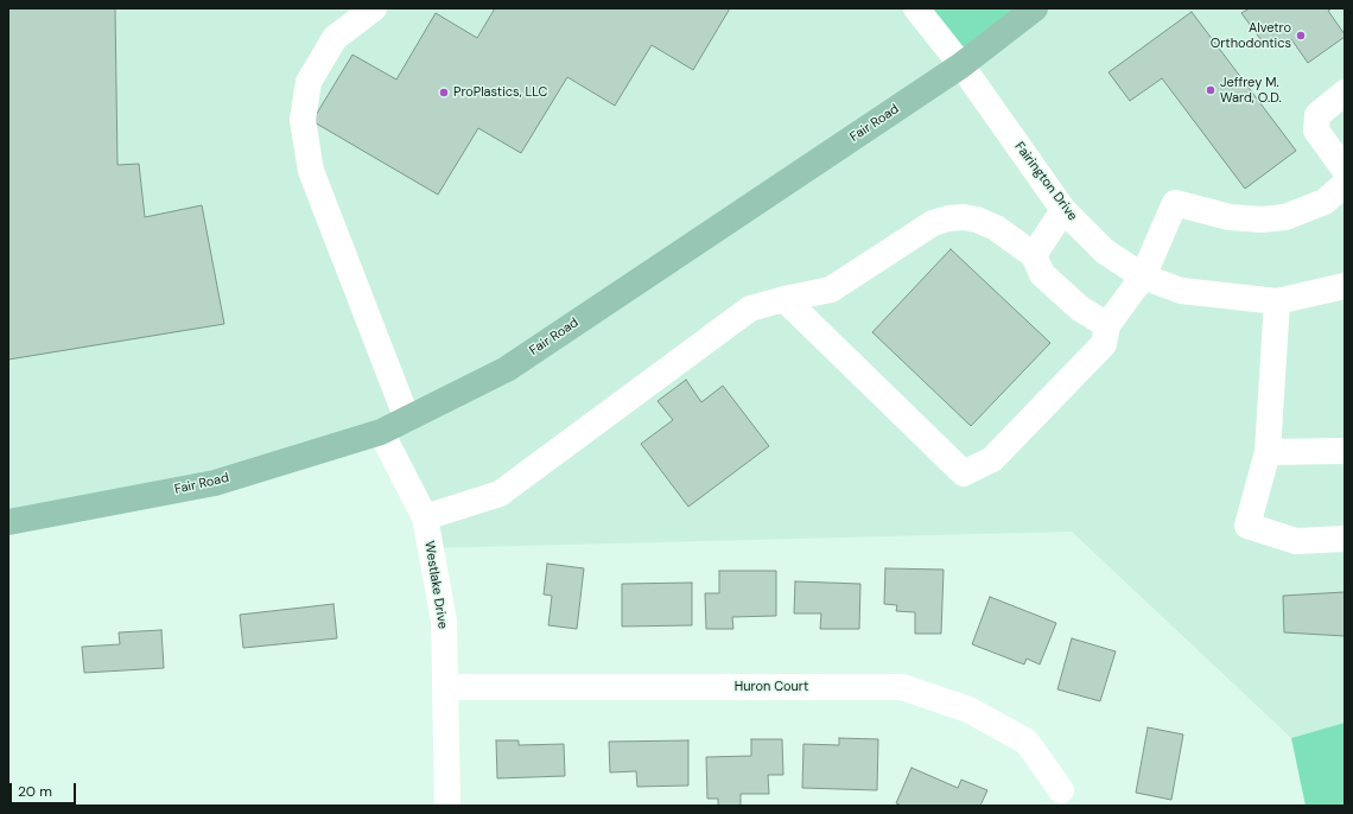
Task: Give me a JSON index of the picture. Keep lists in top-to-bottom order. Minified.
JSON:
{"streets":{"main road":["Fair Road"],"street":["Fairington Drive","Westlake Drive","Huron Court"]},"crossings":[["Fair Road","Fairington Drive"],["Fair Road","Westlake Drive"],["Westlake Drive","Huron Court"]],"places":["Alvetro Orthodontics","Jeffrey M. Ward, O.D.","ProPlastics, LLC"],"scale_bar":"20 m"}
